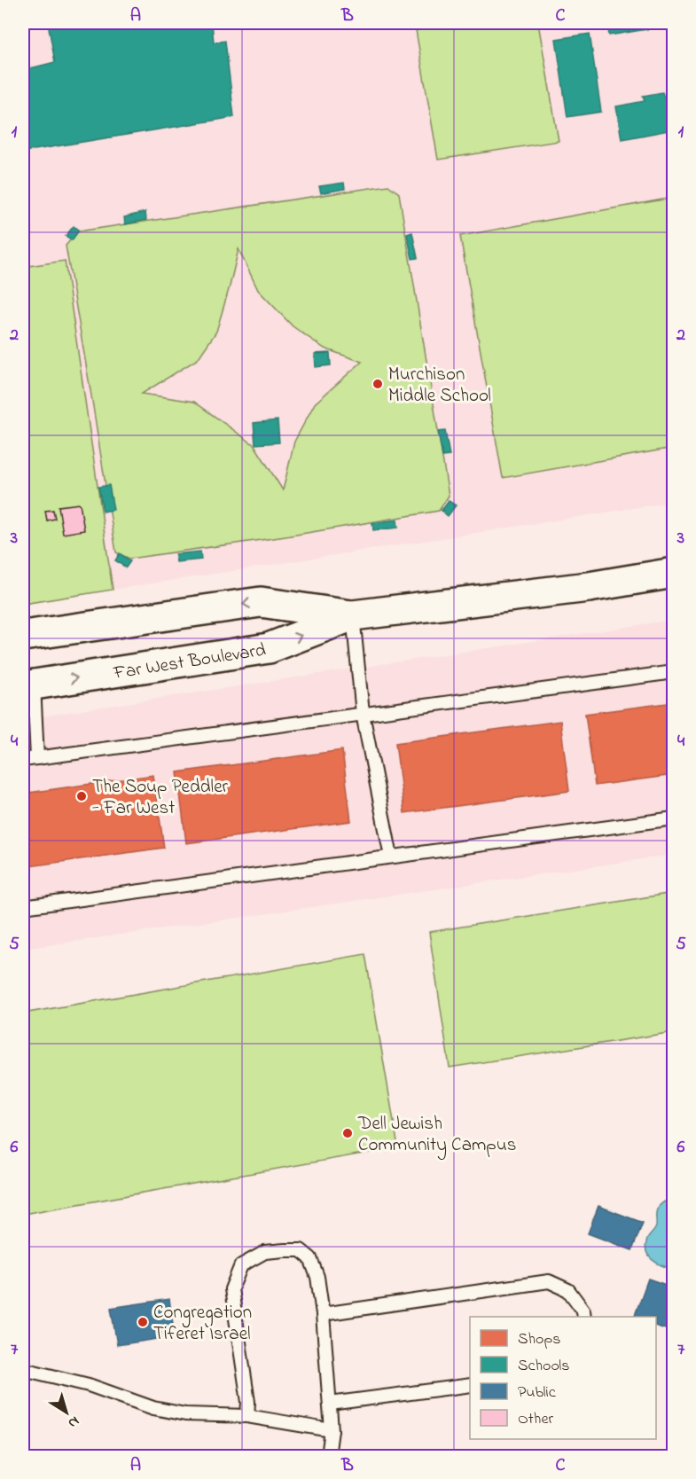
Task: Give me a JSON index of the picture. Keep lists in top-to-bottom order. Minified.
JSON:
{"streets":{"street":["Far West Boulevard"]},"places":["Murchison Middle School","The Soup Peddler - Far West","Dell Jewish Community Campus","Congregation Tiferet Israel"],"legend":["Shops","Schools","Public","Other"],"north":"bottom right","grid":{"columns":["A","B","C"],"rows":["1","2","3","4","5","6","7"]}}
